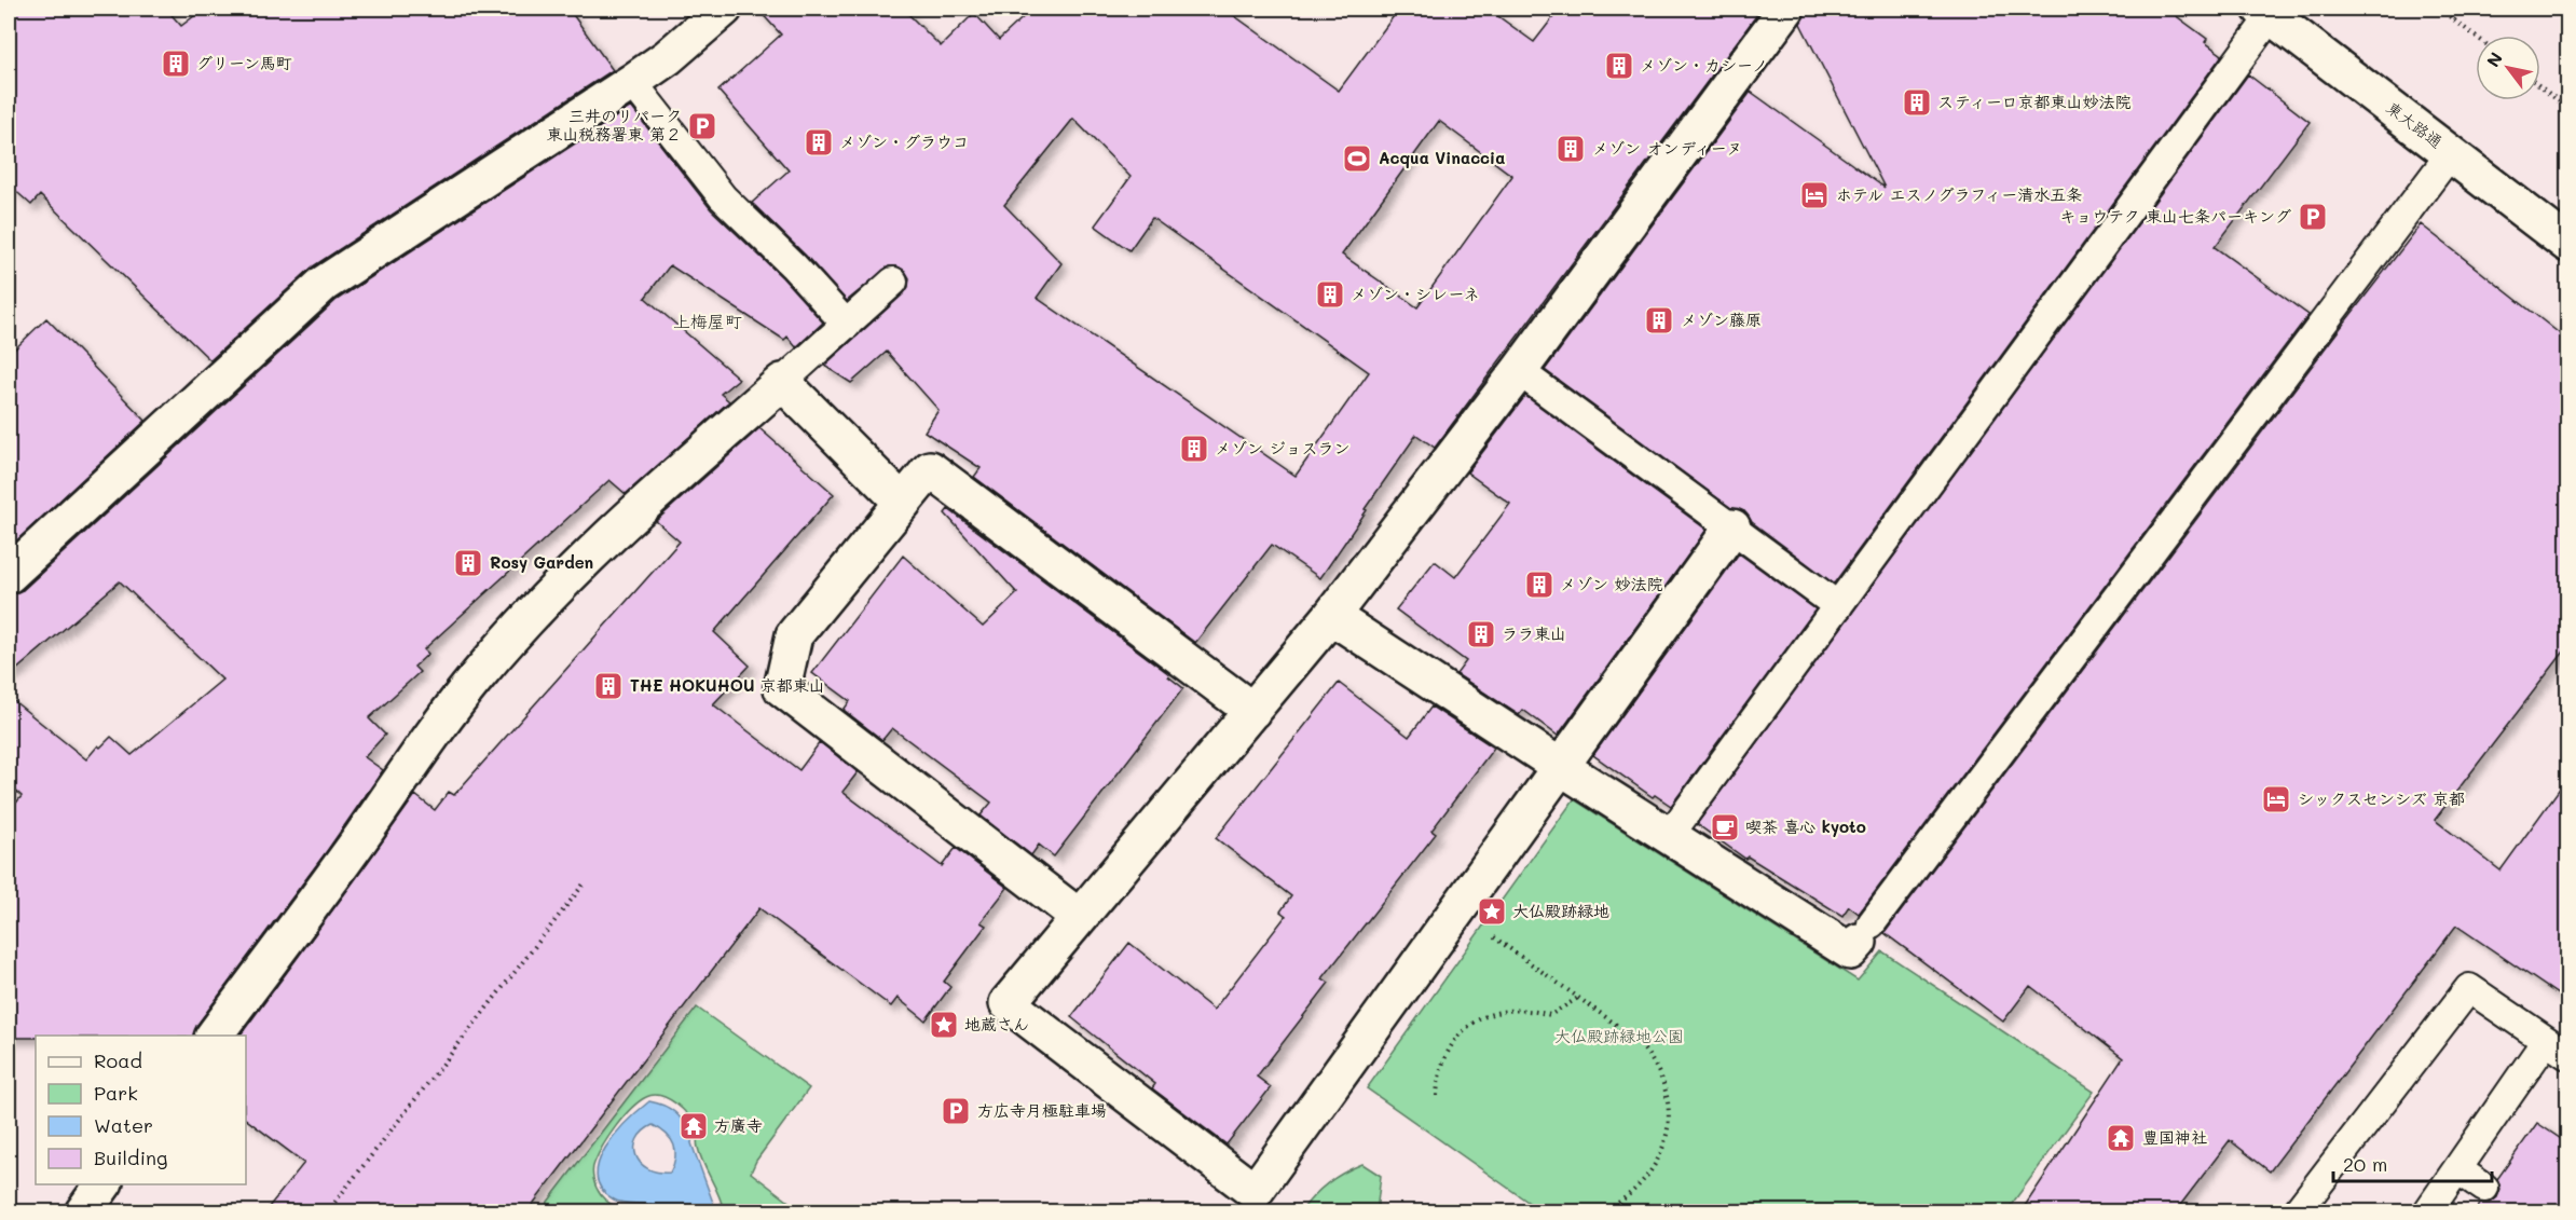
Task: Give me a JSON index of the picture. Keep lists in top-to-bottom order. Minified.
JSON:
{"streets":{"street":["東大路通"]},"districts":["上梅屋町"],"parks":["大仏殿跡緑地公園"],"places":{"building":["グリーン馬町","メゾン・カシーノ","スティーロ京都東山妙法院","メゾン・グラウコ","メゾン オンディーヌ","メゾン・シレーネ","メゾン藤原","メゾン ジョスラン","Rosy Garden","メゾン 妙法院","ララ東山","THE HOKUHOU 京都東山"],"parking":["三井のリパーク 東山税務署東 第２","キョウテク 東山七条パーキング","方広寺月極駐車場"],"sports":["Acqua Vinaccia"],"hotel":["ホテル エスノグラフィー清水五条","シックスセンシズ 京都"],"cafe":["喫茶 喜心 kyoto"],"place":["大仏殿跡緑地","地蔵さん"],"temple":["方廣寺","豊国神社"]},"legend":["Road","Park","Water","Building"],"scale_bar":"20 m","north":"top left"}
